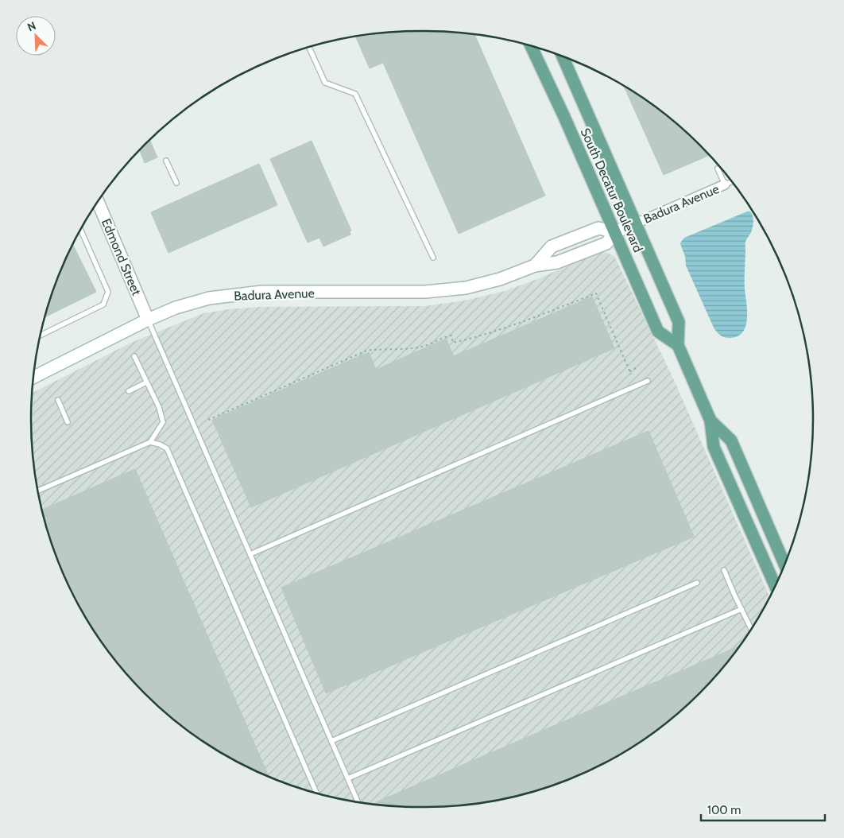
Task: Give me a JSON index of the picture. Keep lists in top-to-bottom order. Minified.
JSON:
{"streets":{"main road":["South Decatur Boulevard","Badura Avenue","Edmond Street"]},"crossings":[["South Decatur Boulevard","Badura Avenue"],["Badura Avenue","Edmond Street"]],"scale_bar":"100 m","north":"top left"}
